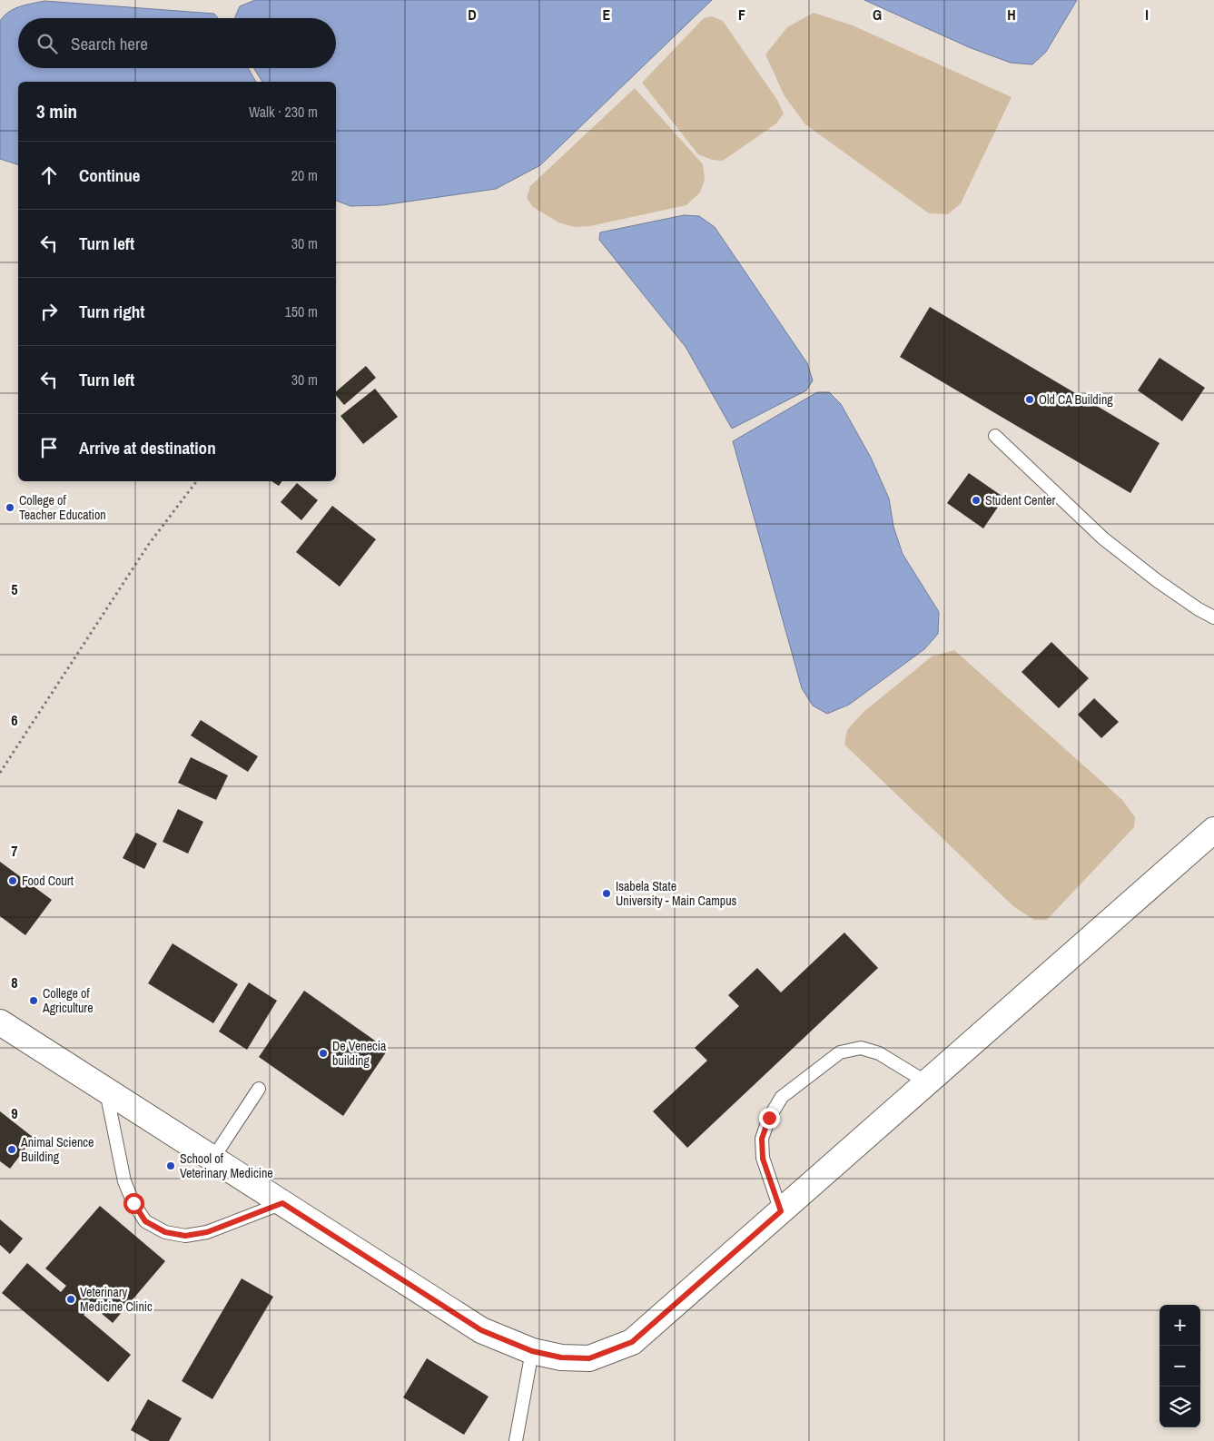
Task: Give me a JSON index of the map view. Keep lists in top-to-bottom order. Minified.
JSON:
{"places":["Old CA Building","Student Center","College of Teacher Education","Food Court","Isabela State University - Main Campus","College of Agriculture","De Venecia building","Animal Science Building","School of Veterinary Medicine","Veterinary Medicine Clinic"],"page":{"search":"Search here","heading":["3 min","Walk · 230 m"],"list":[["Continue","20 m"],["Turn left","30 m"],["Turn right","150 m"],["Turn left","30 m"],"Arrive at destination"],"map_buttons":["+","−"]},"grid":{"columns":["D","E","F","G","H","I"],"rows":["5","6","7","8","9"]}}
